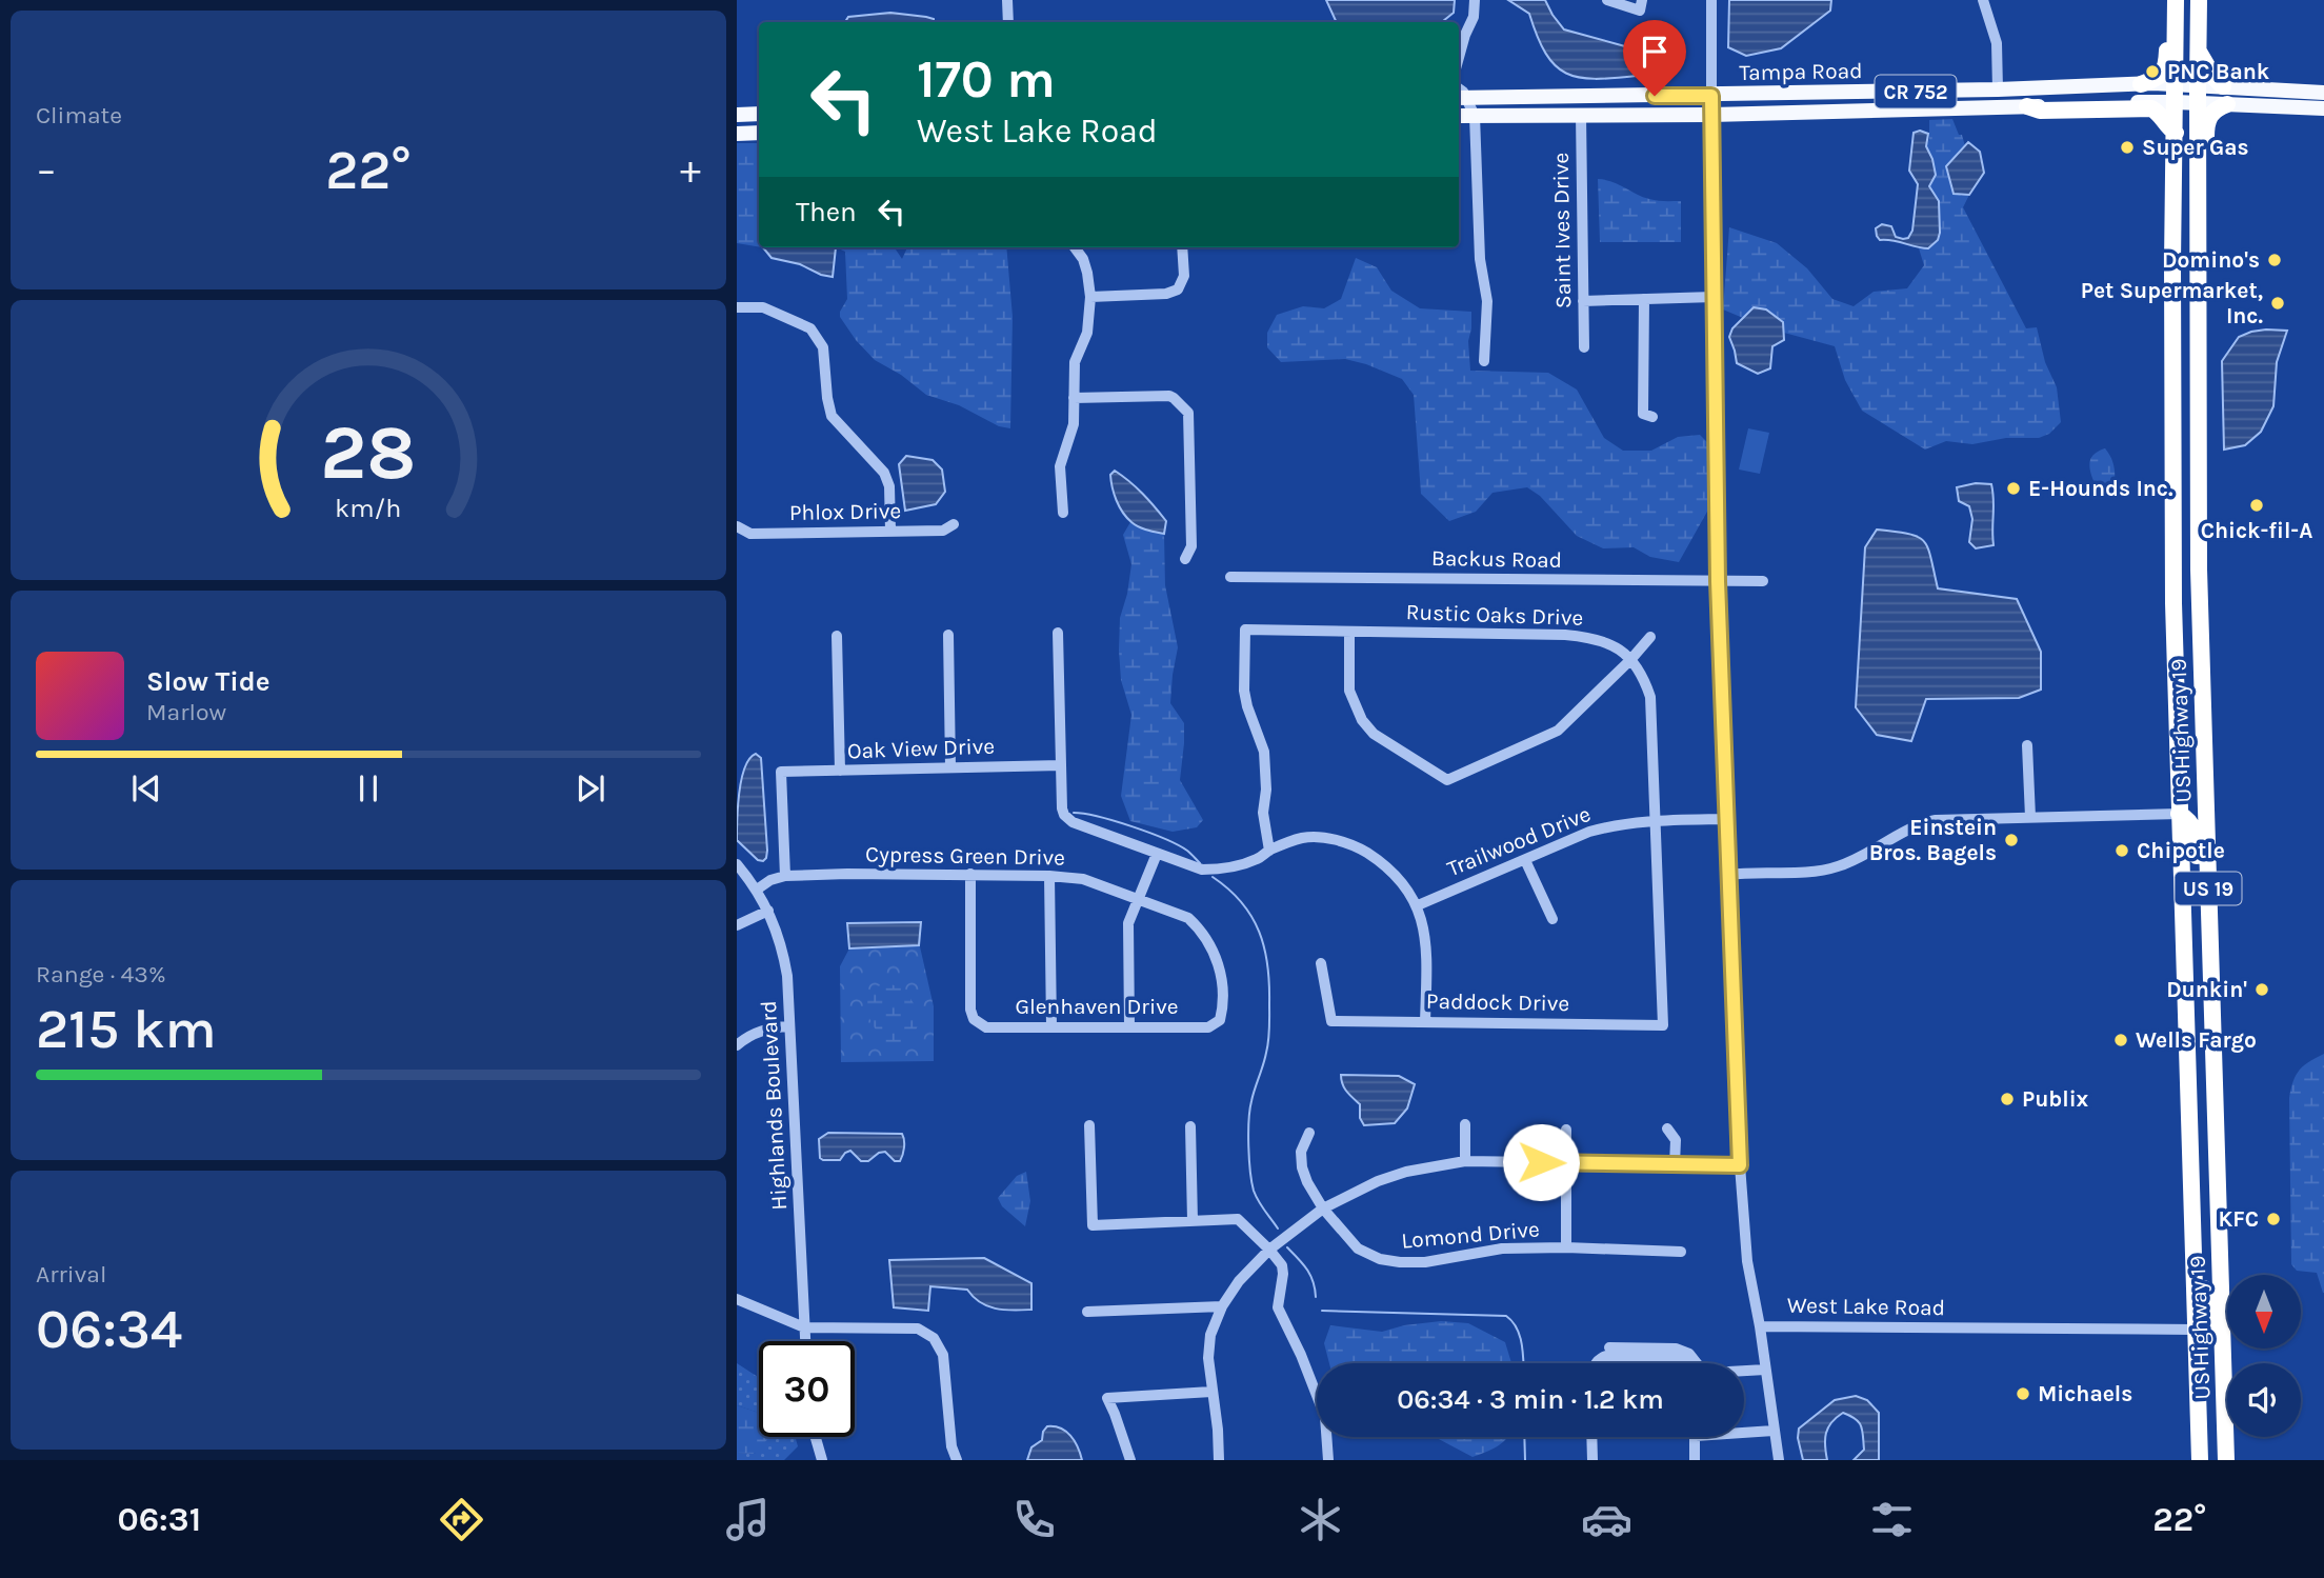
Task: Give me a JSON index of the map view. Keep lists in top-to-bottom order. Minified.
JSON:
{"streets":{"highway":["US Highway 19","US 19"],"main road":["Tampa Road","CR 752"],"street":["Saint Ives Drive","Phlox Drive","Backus Road","Rustic Oaks Drive","Oak View Drive","Trailwood Drive","Cypress Green Drive","Paddock Drive","Glenhaven Drive","Highlands Boulevard","Lomond Drive","West Lake Road"]},"crossings":[["Tampa Road","Saint Ives Drive"],["Tampa Road","US Highway 19"],["Tampa Road","West Lake Road"],["Backus Road","West Lake Road"],["Rustic Oaks Drive","Trailwood Drive"],["Rustic Oaks Drive","Paddock Drive"],["US Highway 19","West Lake Road"],["Oak View Drive","Cypress Green Drive"],["Trailwood Drive","West Lake Road"],["Cypress Green Drive","Glenhaven Drive"],["Cypress Green Drive","Highlands Boulevard"]],"places":["PNC Bank","Super Gas","Domino's","Pet Supermarket, Inc.","E-Hounds Inc.","Chick-fil-A","Einstein Bros. Bagels","Chipotle","Dunkin'","Wells Fargo","Publix","KFC","Michaels"],"north":"bottom","page":{"tile":["Climate",["Range · 43%","215 km"],["Arrival","06:34"]],"turn":["170 m","West Lake Road"],"heat":["−","22°","+"],"then":"Then","song":["Slow Tide","Marlow"],"limit":"30","trip":"06:34 · 3 min · 1.2 km","tabs":["06:31","22°"],"gauge":["28","km/h"]}}
